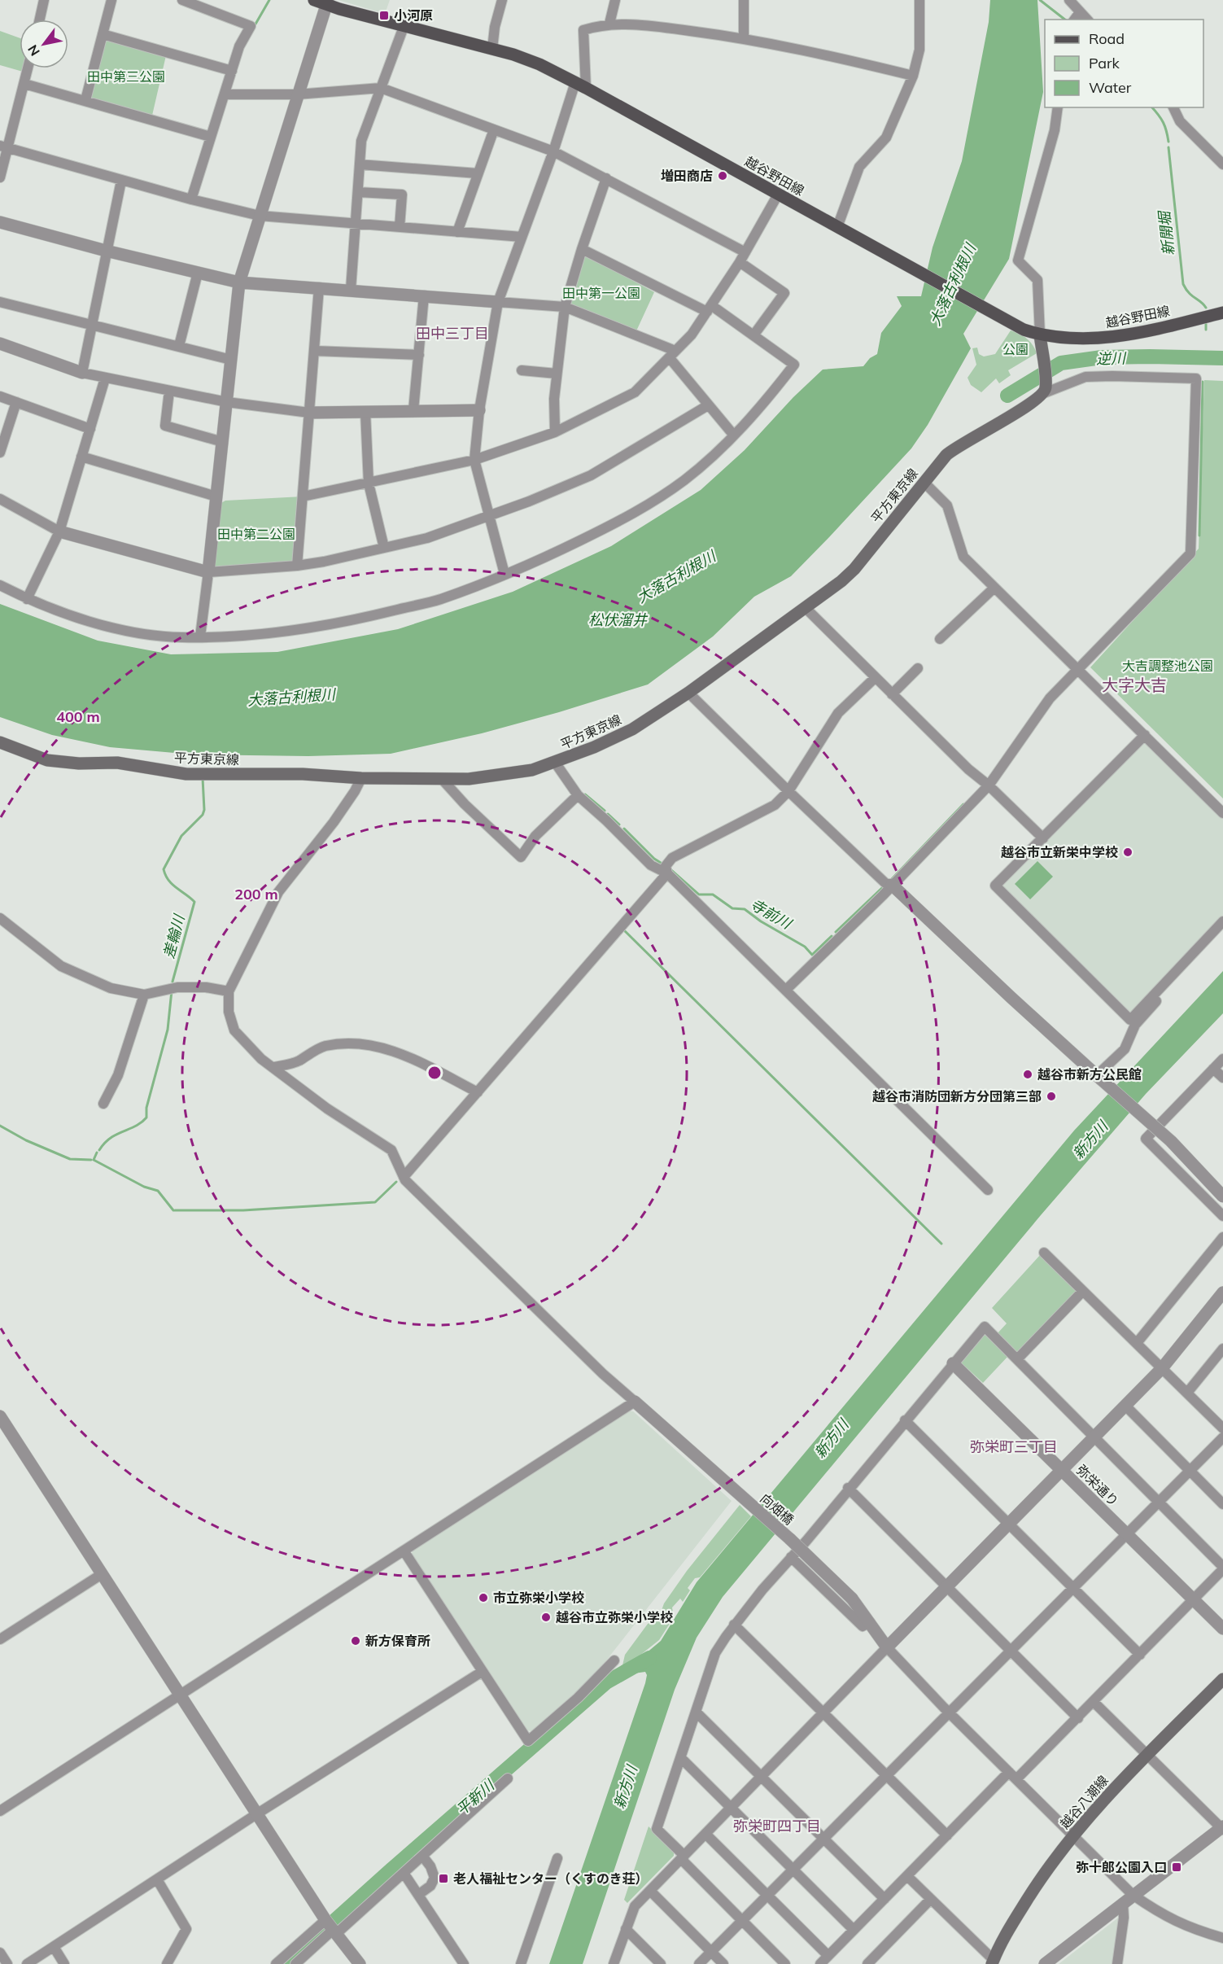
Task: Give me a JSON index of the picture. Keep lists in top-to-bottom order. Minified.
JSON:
{"streets":{"main road":["越谷野田線","平方東京線","越谷八潮線"],"street":["弥栄通り","向畑橋"]},"districts":["田中三丁目","大字大吉","弥栄町三丁目","弥栄町四丁目"],"water":["新開堀","大落古利根川","逆川","松伏溜井","寺前川","差輪川","新方川","平新川"],"parks":["田中第三公園","田中第一公園","公園","田中第二公園","大吉調整池公園"],"places":{"transit":["小河原","弥十郎公園入口","老人福祉センター（くすのき荘）"],"other":["増田商店","越谷市立新栄中学校","越谷市新方公民館","越谷市消防団新方分団第三部","市立弥栄小学校","越谷市立弥栄小学校","新方保育所"]},"legend":["Road","Park","Water"],"north":"bottom left","rings":["400 m","200 m"]}
